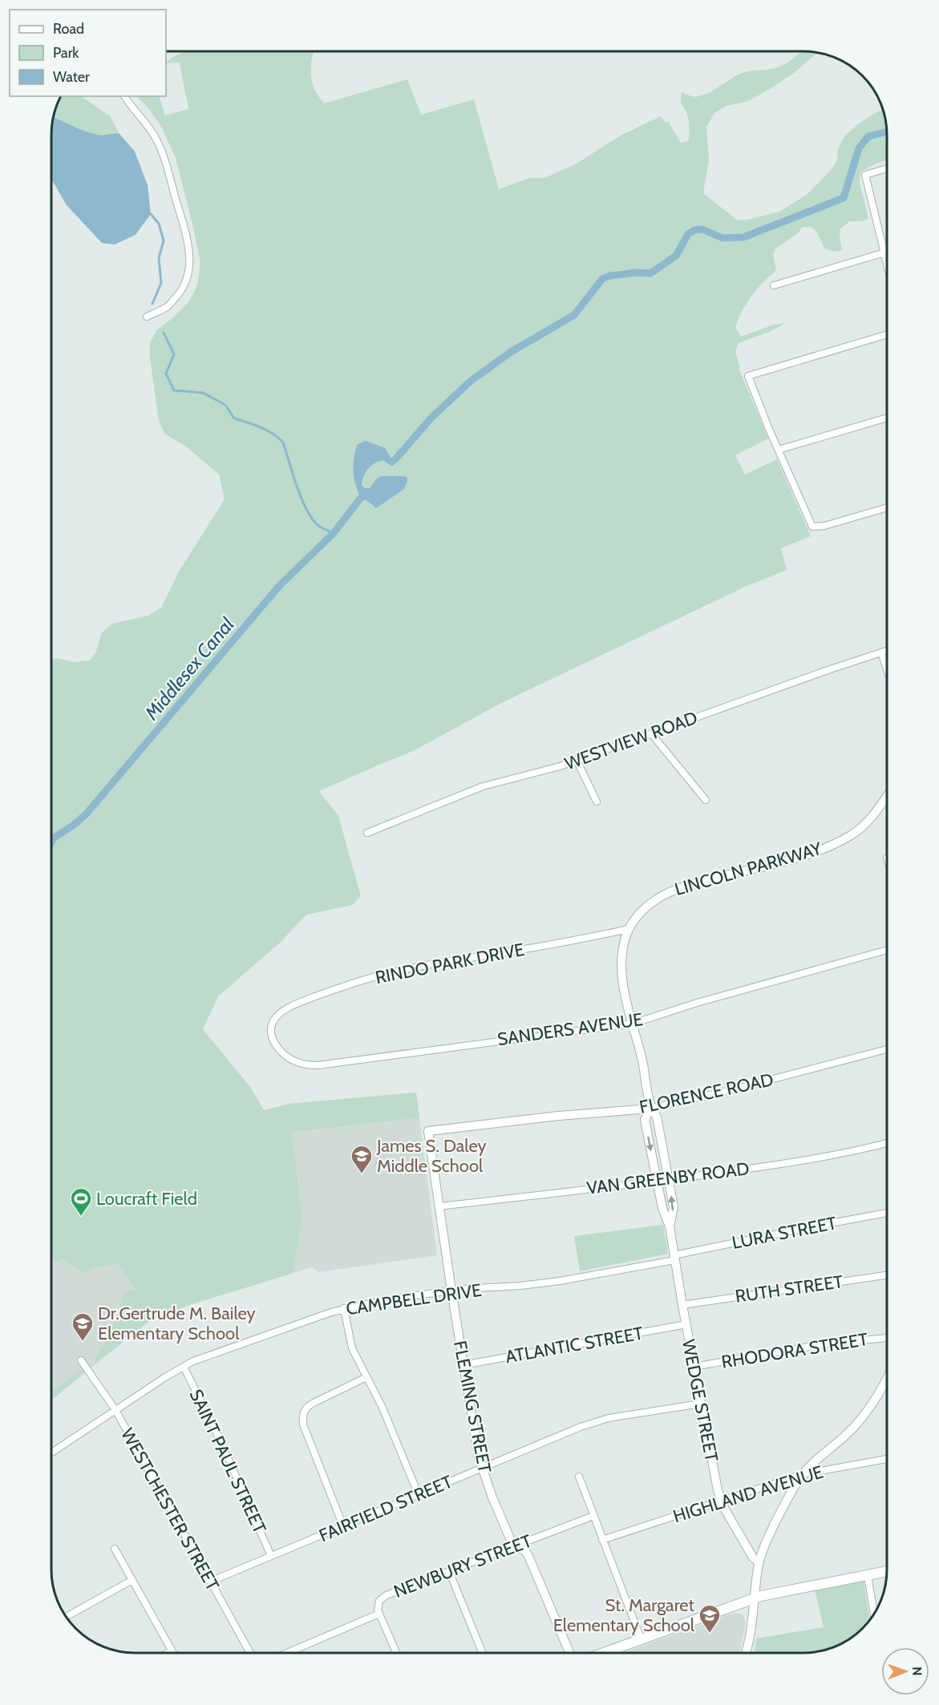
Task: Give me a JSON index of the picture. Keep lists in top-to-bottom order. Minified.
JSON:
{"streets":{"street":["WESTVIEW ROAD","LINCOLN PARKWAY","RINDO PARK DRIVE","SANDERS AVENUE","FLORENCE ROAD","VAN GREENBY ROAD","LURA STREET","RUTH STREET","CAMPBELL DRIVE","ATLANTIC STREET","RHODORA STREET","WEDGE STREET","FLEMING STREET","SAINT PAUL STREET","HIGHLAND AVENUE","FAIRFIELD STREET","WESTCHESTER STREET","NEWBURY STREET"]},"crossings":[["LINCOLN PARKWAY","RINDO PARK DRIVE"],["LINCOLN PARKWAY","SANDERS AVENUE"],["LINCOLN PARKWAY","FLORENCE ROAD"],["LINCOLN PARKWAY","VAN GREENBY ROAD"],["LINCOLN PARKWAY","WEDGE STREET"],["RINDO PARK DRIVE","SANDERS AVENUE"],["FLORENCE ROAD","FLEMING STREET"],["VAN GREENBY ROAD","WEDGE STREET"],["VAN GREENBY ROAD","FLEMING STREET"],["LURA STREET","CAMPBELL DRIVE"],["LURA STREET","WEDGE STREET"],["RUTH STREET","WEDGE STREET"],["CAMPBELL DRIVE","WEDGE STREET"],["CAMPBELL DRIVE","FLEMING STREET"],["CAMPBELL DRIVE","SAINT PAUL STREET"],["CAMPBELL DRIVE","WESTCHESTER STREET"],["ATLANTIC STREET","WEDGE STREET"],["ATLANTIC STREET","FLEMING STREET"],["RHODORA STREET","WEDGE STREET"],["WEDGE STREET","HIGHLAND AVENUE"],["WEDGE STREET","FAIRFIELD STREET"],["FLEMING STREET","FAIRFIELD STREET"],["FLEMING STREET","NEWBURY STREET"],["SAINT PAUL STREET","FAIRFIELD STREET"],["FAIRFIELD STREET","WESTCHESTER STREET"]],"water":["Middlesex Canal"],"places":{"school or university":["James S. Daley Middle School","Dr.Gertrude M. Bailey Elementary School","St. Margaret Elementary School"],"sports":["Loucraft Field"]},"legend":["Road","Park","Water"],"north":"right"}
